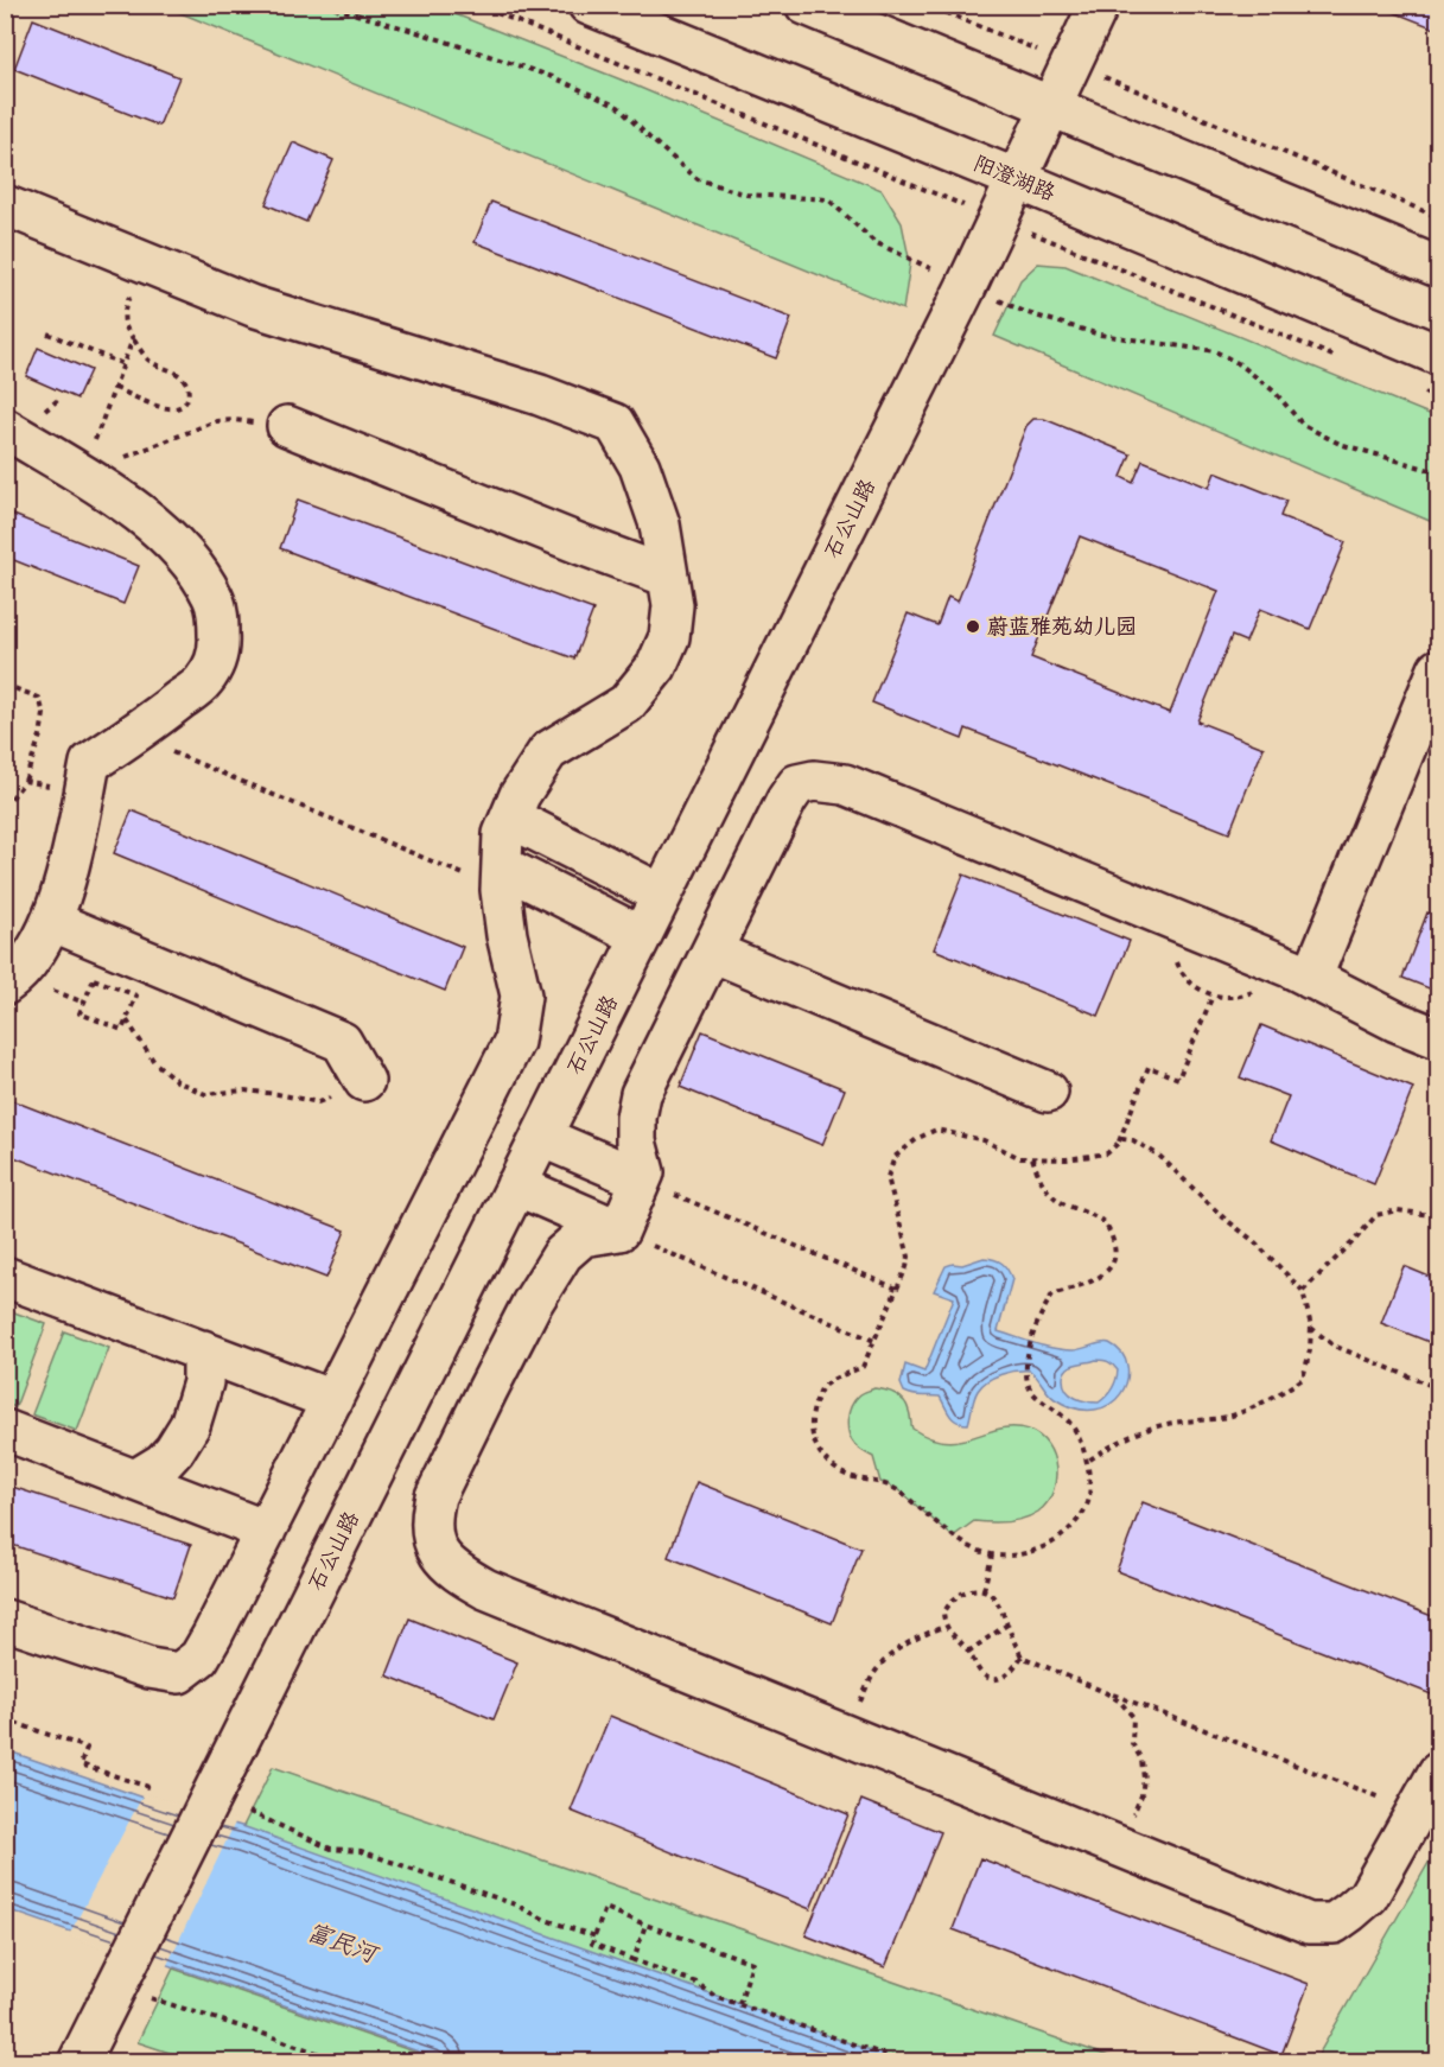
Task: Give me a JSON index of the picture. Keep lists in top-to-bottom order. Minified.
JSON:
{"streets":{"street":["阳澄湖路","石公山路"]},"crossings":[["阳澄湖路","石公山路"]],"water":["富民河"],"places":["蔚蓝雅苑幼儿园"]}
